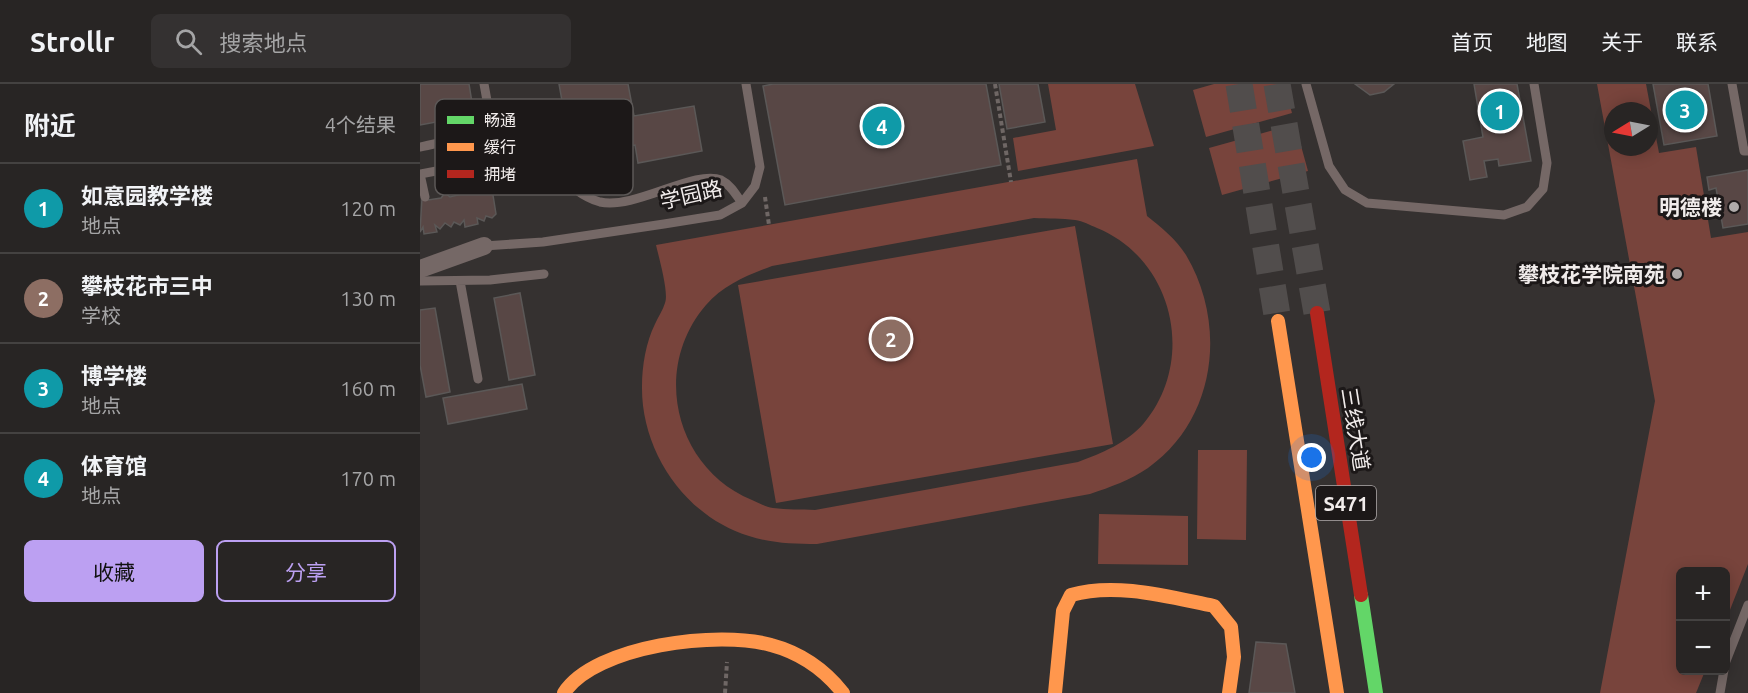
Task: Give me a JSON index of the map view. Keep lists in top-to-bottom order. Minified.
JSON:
{"streets":{"main road":["三线大道","S471"],"street":["学园路"]},"places":["明德楼","攀枝花学院南苑"],"legend":["畅通","缓行","拥堵"],"north":"left","page":{"header":"Strollr","search":"搜索地点","nav":["首页","地图","关于","联系"],"heading":["附近","4个结果"],"pins":["3","1","4","2"],"list":[{"mark":"1","name":"如意园教学楼","note":"地点","value":"120 m"},{"mark":"2","name":"攀枝花市三中","note":"学校","value":"130 m"},{"mark":"3","name":"博学楼","note":"地点","value":"160 m"},{"mark":"4","name":"体育馆","note":"地点","value":"170 m"}],"buttons":["收藏","分享"],"map_buttons":["+","−"]}}
